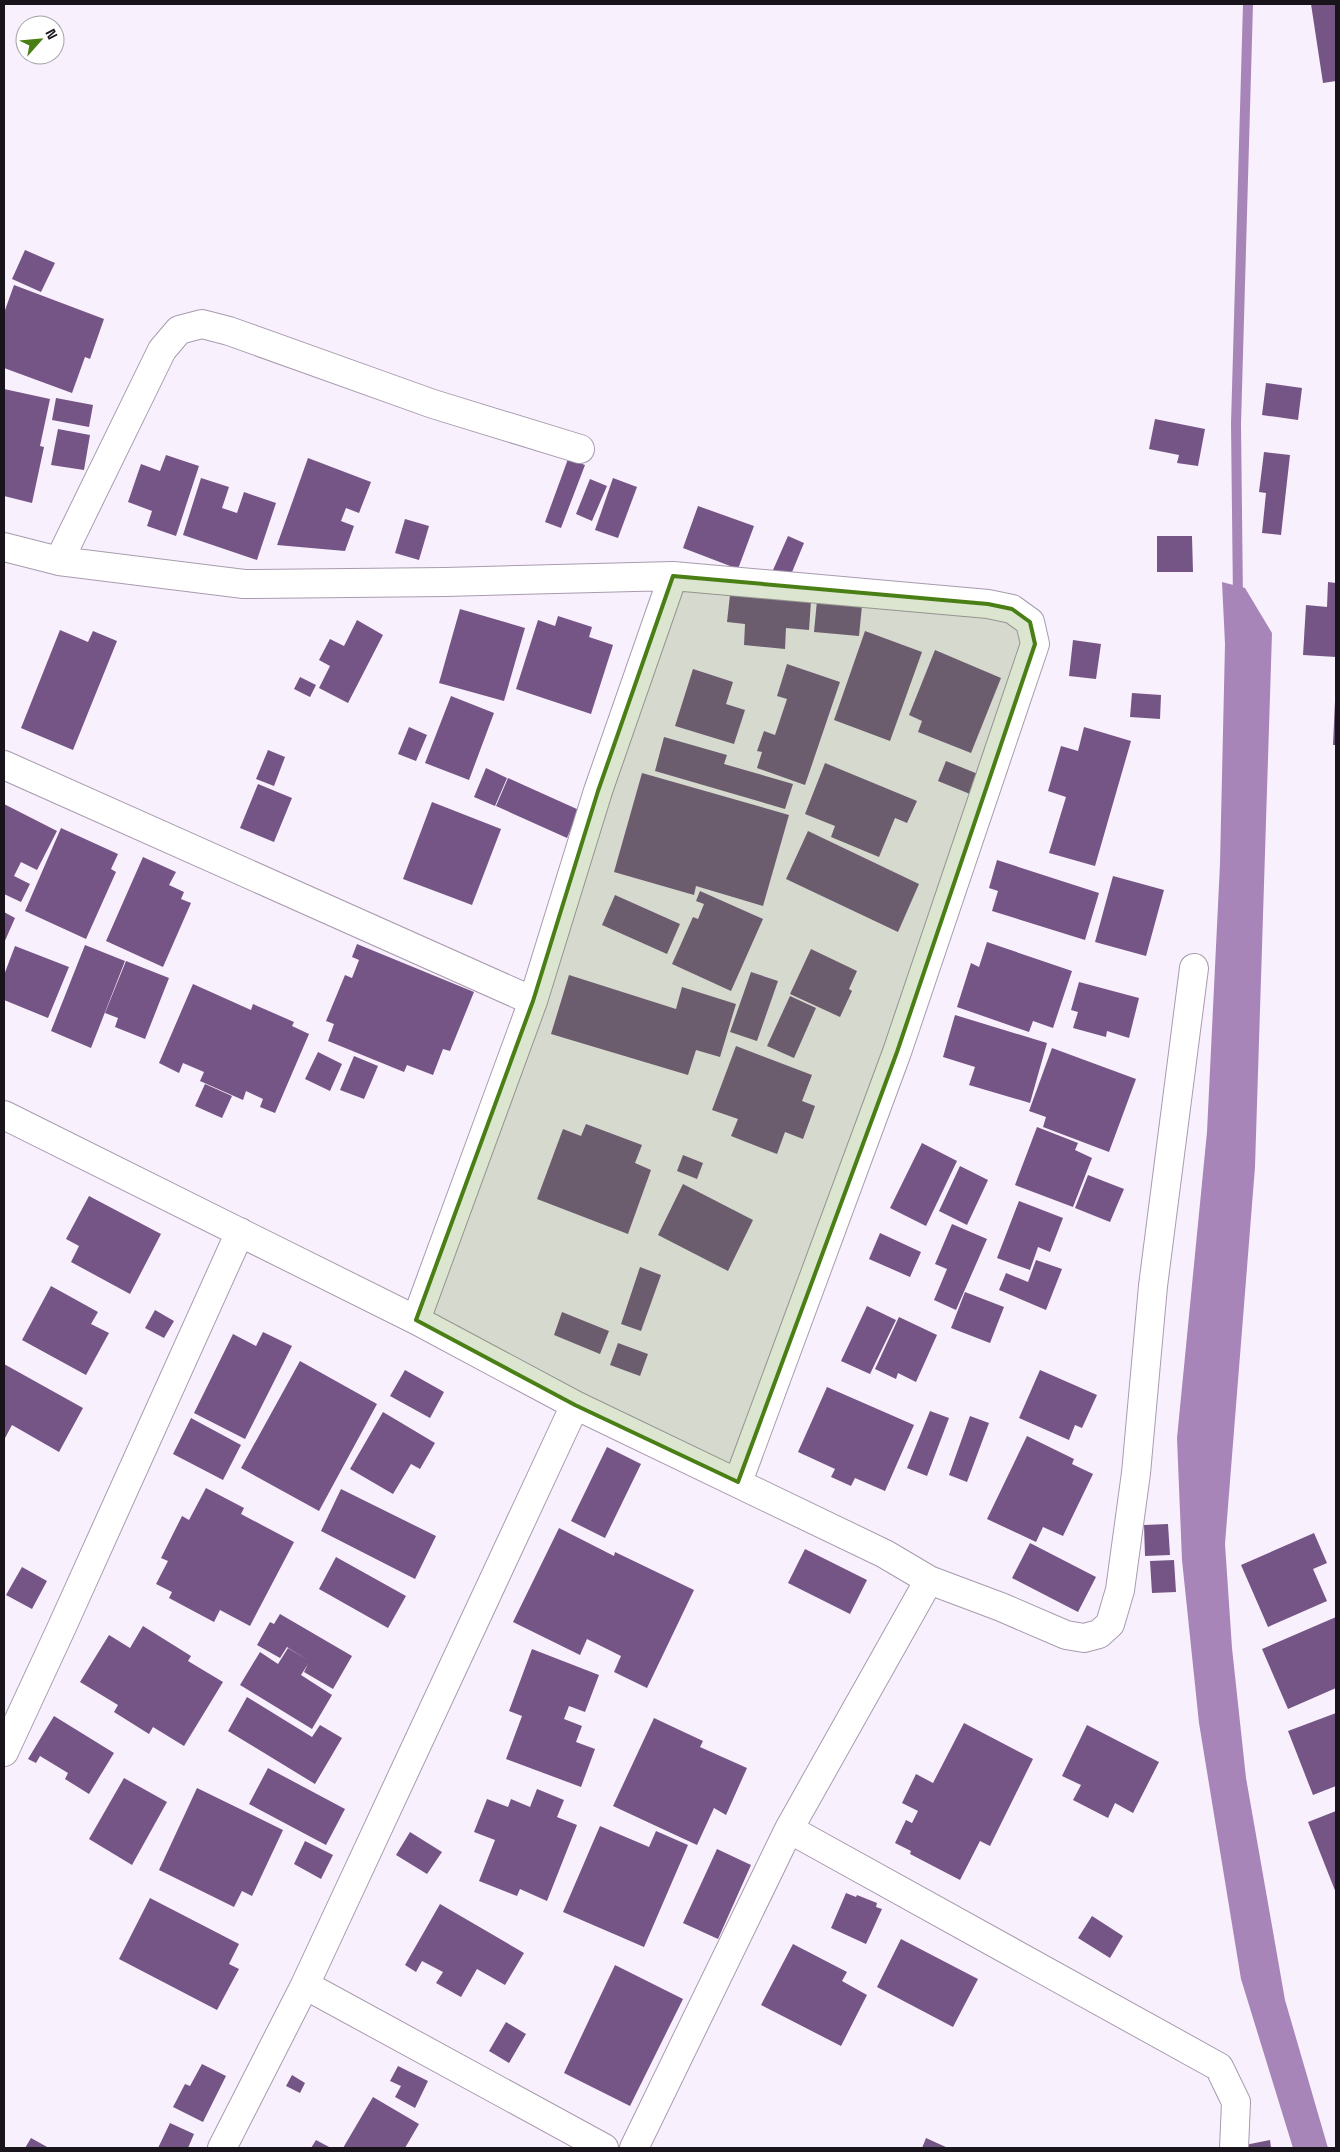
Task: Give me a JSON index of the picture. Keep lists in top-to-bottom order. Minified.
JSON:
{"north":"top right"}
